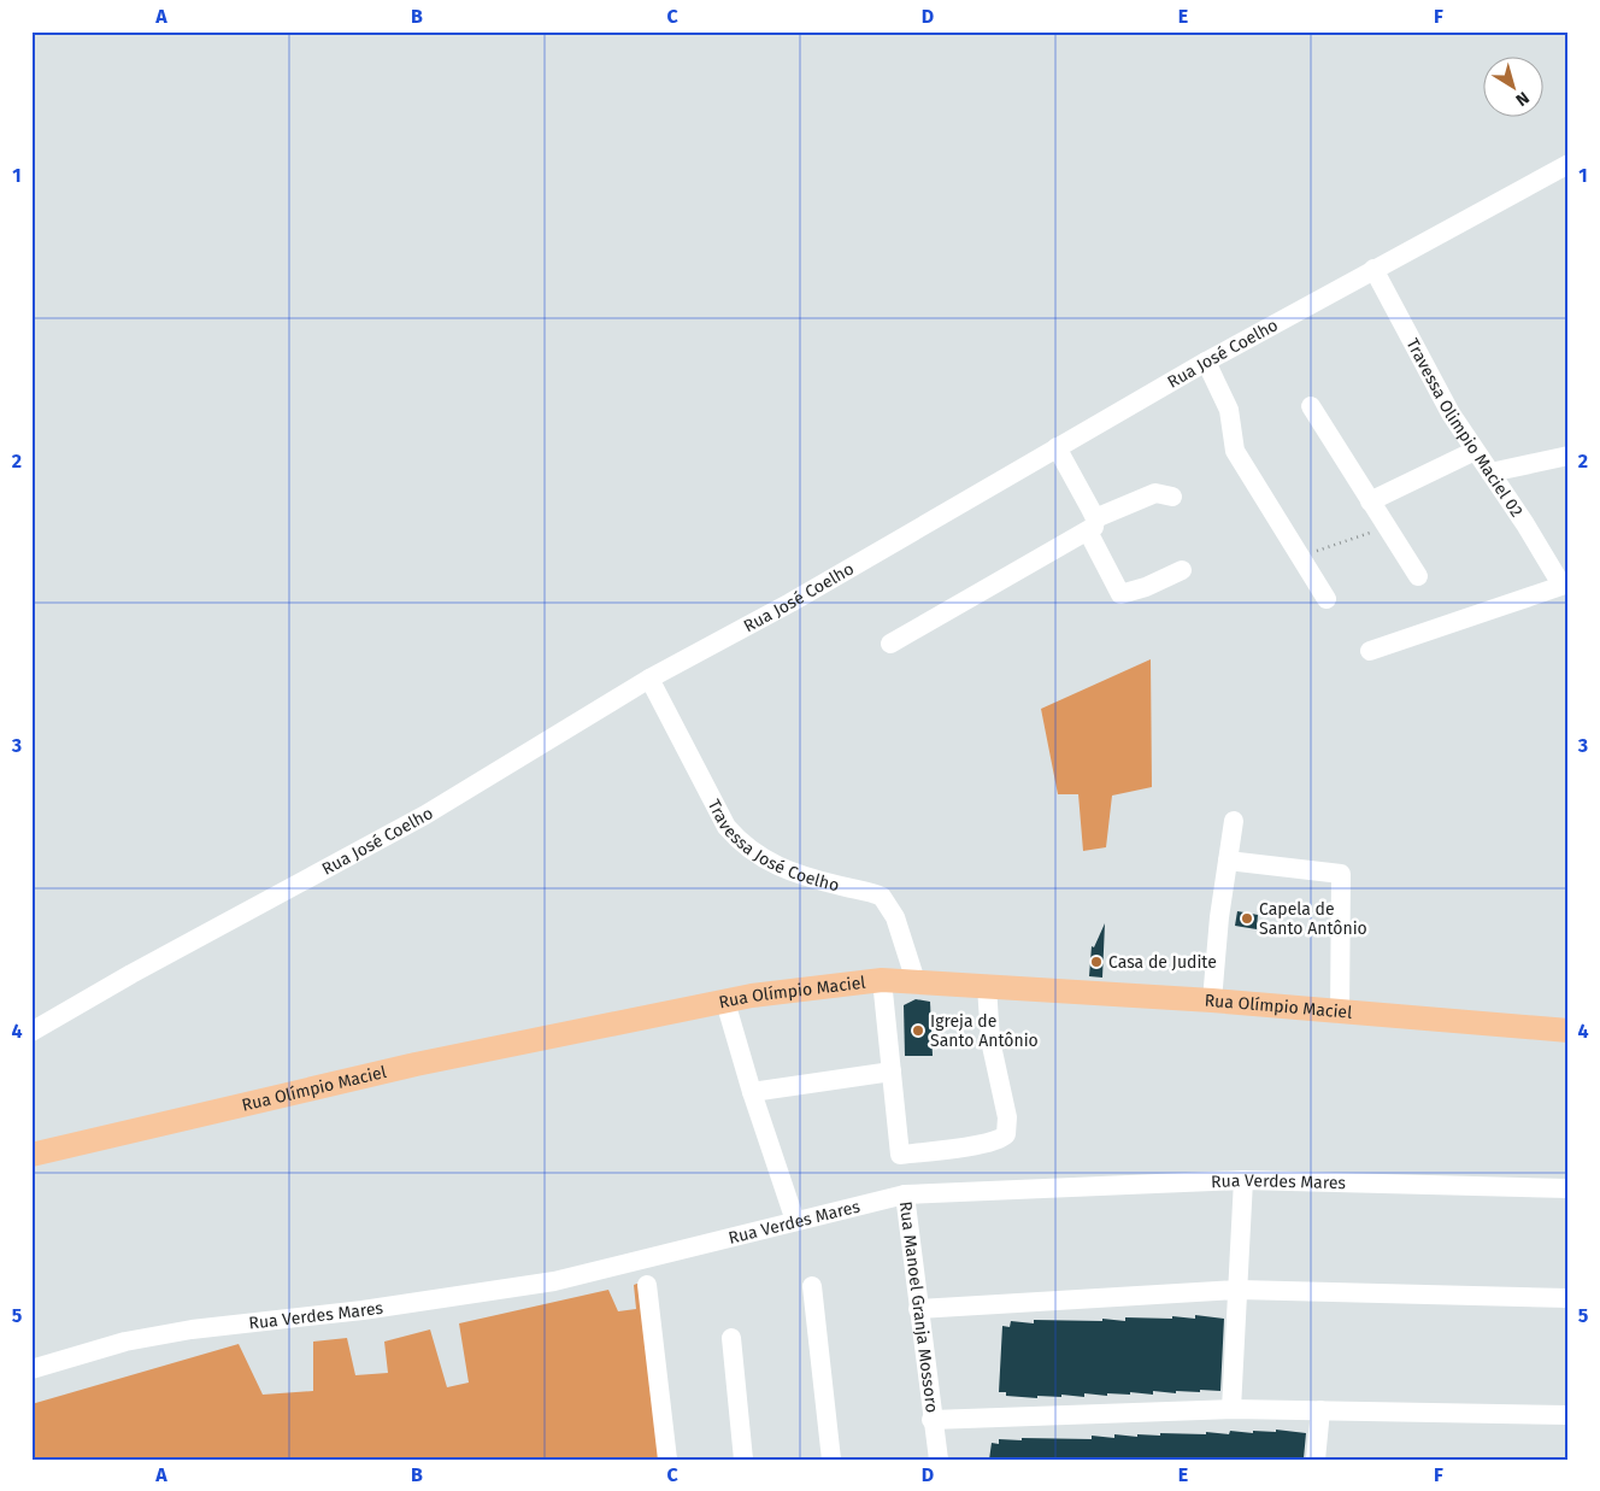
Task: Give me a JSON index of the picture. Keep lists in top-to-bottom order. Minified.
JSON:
{"streets":{"main road":["Rua Olímpio Maciel"],"street":["Rua José Coelho","Travessa Olimpio Maciel 02","Travessa José Coelho","Rua Verdes Mares","Rua Manoel Granja Mossoro"]},"crossings":[["Rua José Coelho","Travessa Olimpio Maciel 02"],["Rua José Coelho","Travessa José Coelho"],["Travessa José Coelho","Rua Olímpio Maciel"],["Rua Verdes Mares","Rua Manoel Granja Mossoro"]],"places":["Capela de Santo Antônio","Casa de Judite","Igreja de Santo Antônio"],"north":"bottom right","grid":{"columns":["A","B","C","D","E","F"],"rows":["1","2","3","4","5"]}}
